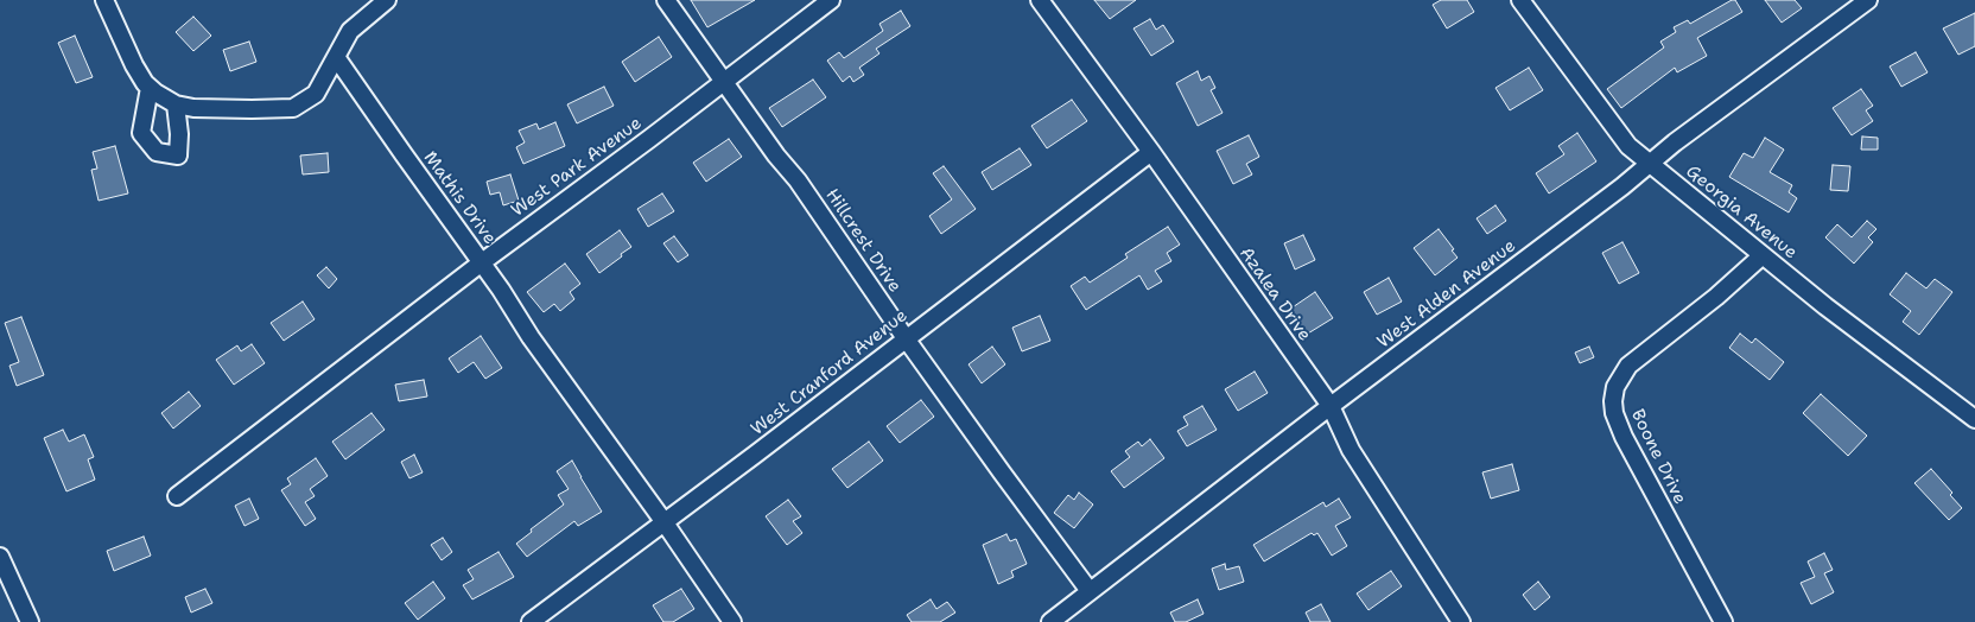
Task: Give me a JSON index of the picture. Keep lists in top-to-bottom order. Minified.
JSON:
{"streets":{"street":["West Park Avenue","Mathis Drive","Georgia Avenue","Hillcrest Drive","Azalea Drive","West Alden Avenue","West Cranford Avenue","Boone Drive"]},"crossings":[["West Park Avenue","Mathis Drive"],["West Park Avenue","Hillcrest Drive"],["Mathis Drive","West Cranford Avenue"],["Georgia Avenue","West Alden Avenue"],["Georgia Avenue","Boone Drive"],["Hillcrest Drive","West Alden Avenue"],["Hillcrest Drive","West Cranford Avenue"],["Azalea Drive","West Alden Avenue"],["Azalea Drive","West Cranford Avenue"]]}
